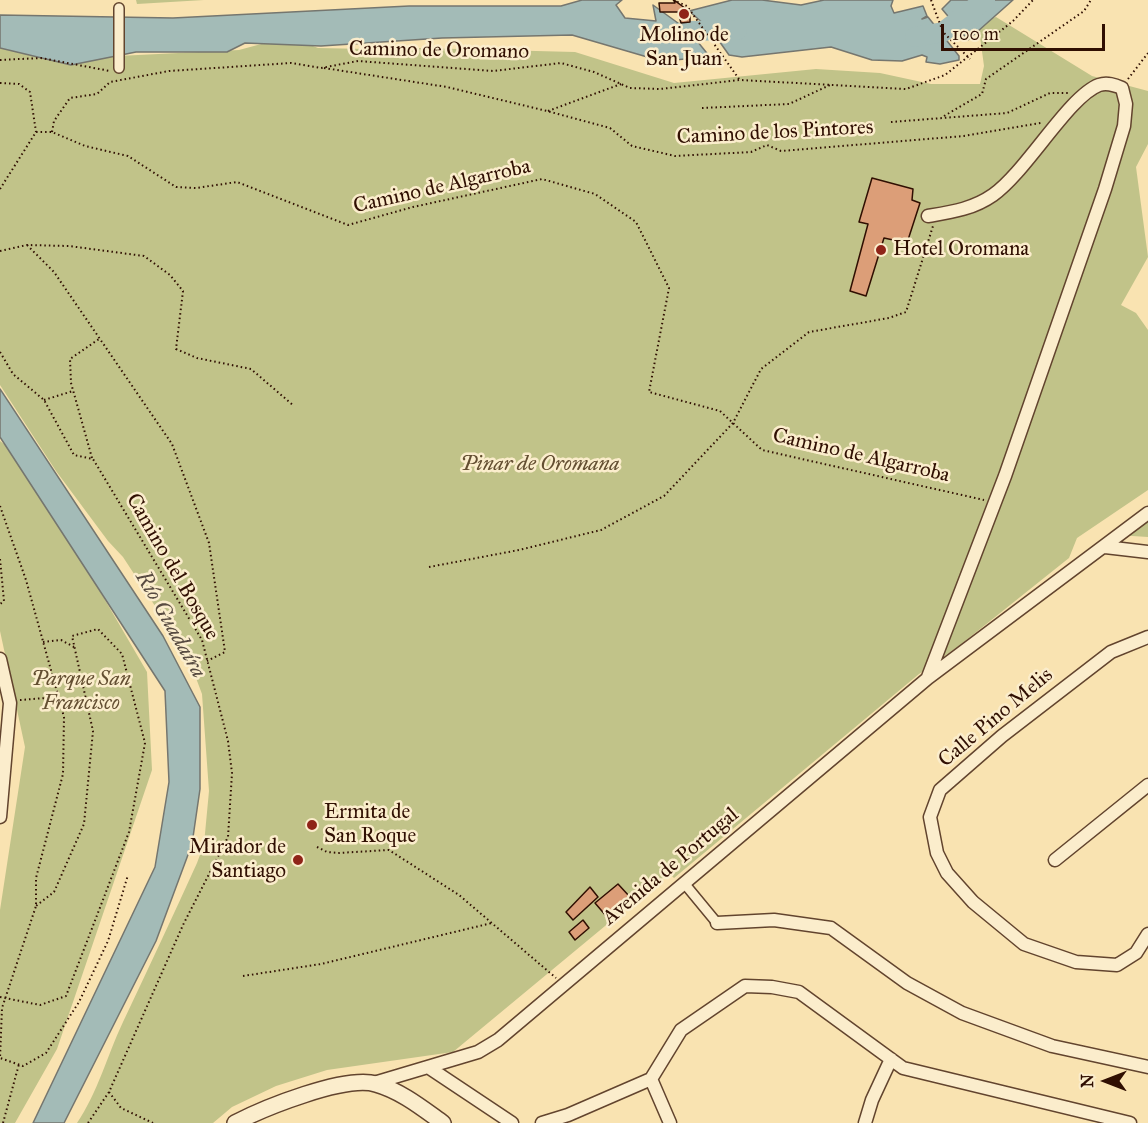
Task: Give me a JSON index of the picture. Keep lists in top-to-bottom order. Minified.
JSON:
{"streets":{"street":["Calle Pino Melis","Avenida de Portugal"],"path":["Camino de Oromano","Camino de los Pintores","Camino de Algarroba","Camino del Bosque"]},"crossings":[["Camino de Oromano","Camino de los Pintores"],["Camino de Oromano","Camino de Algarroba"]],"water":["Río Guadaíra"],"parks":["Pinar de Oromana","Parque San Francisco"],"places":["Molino de San Juan","Hotel Oromana","Ermita de San Roque","Mirador de Santiago"],"scale_bar":"100 m","north":"left"}
